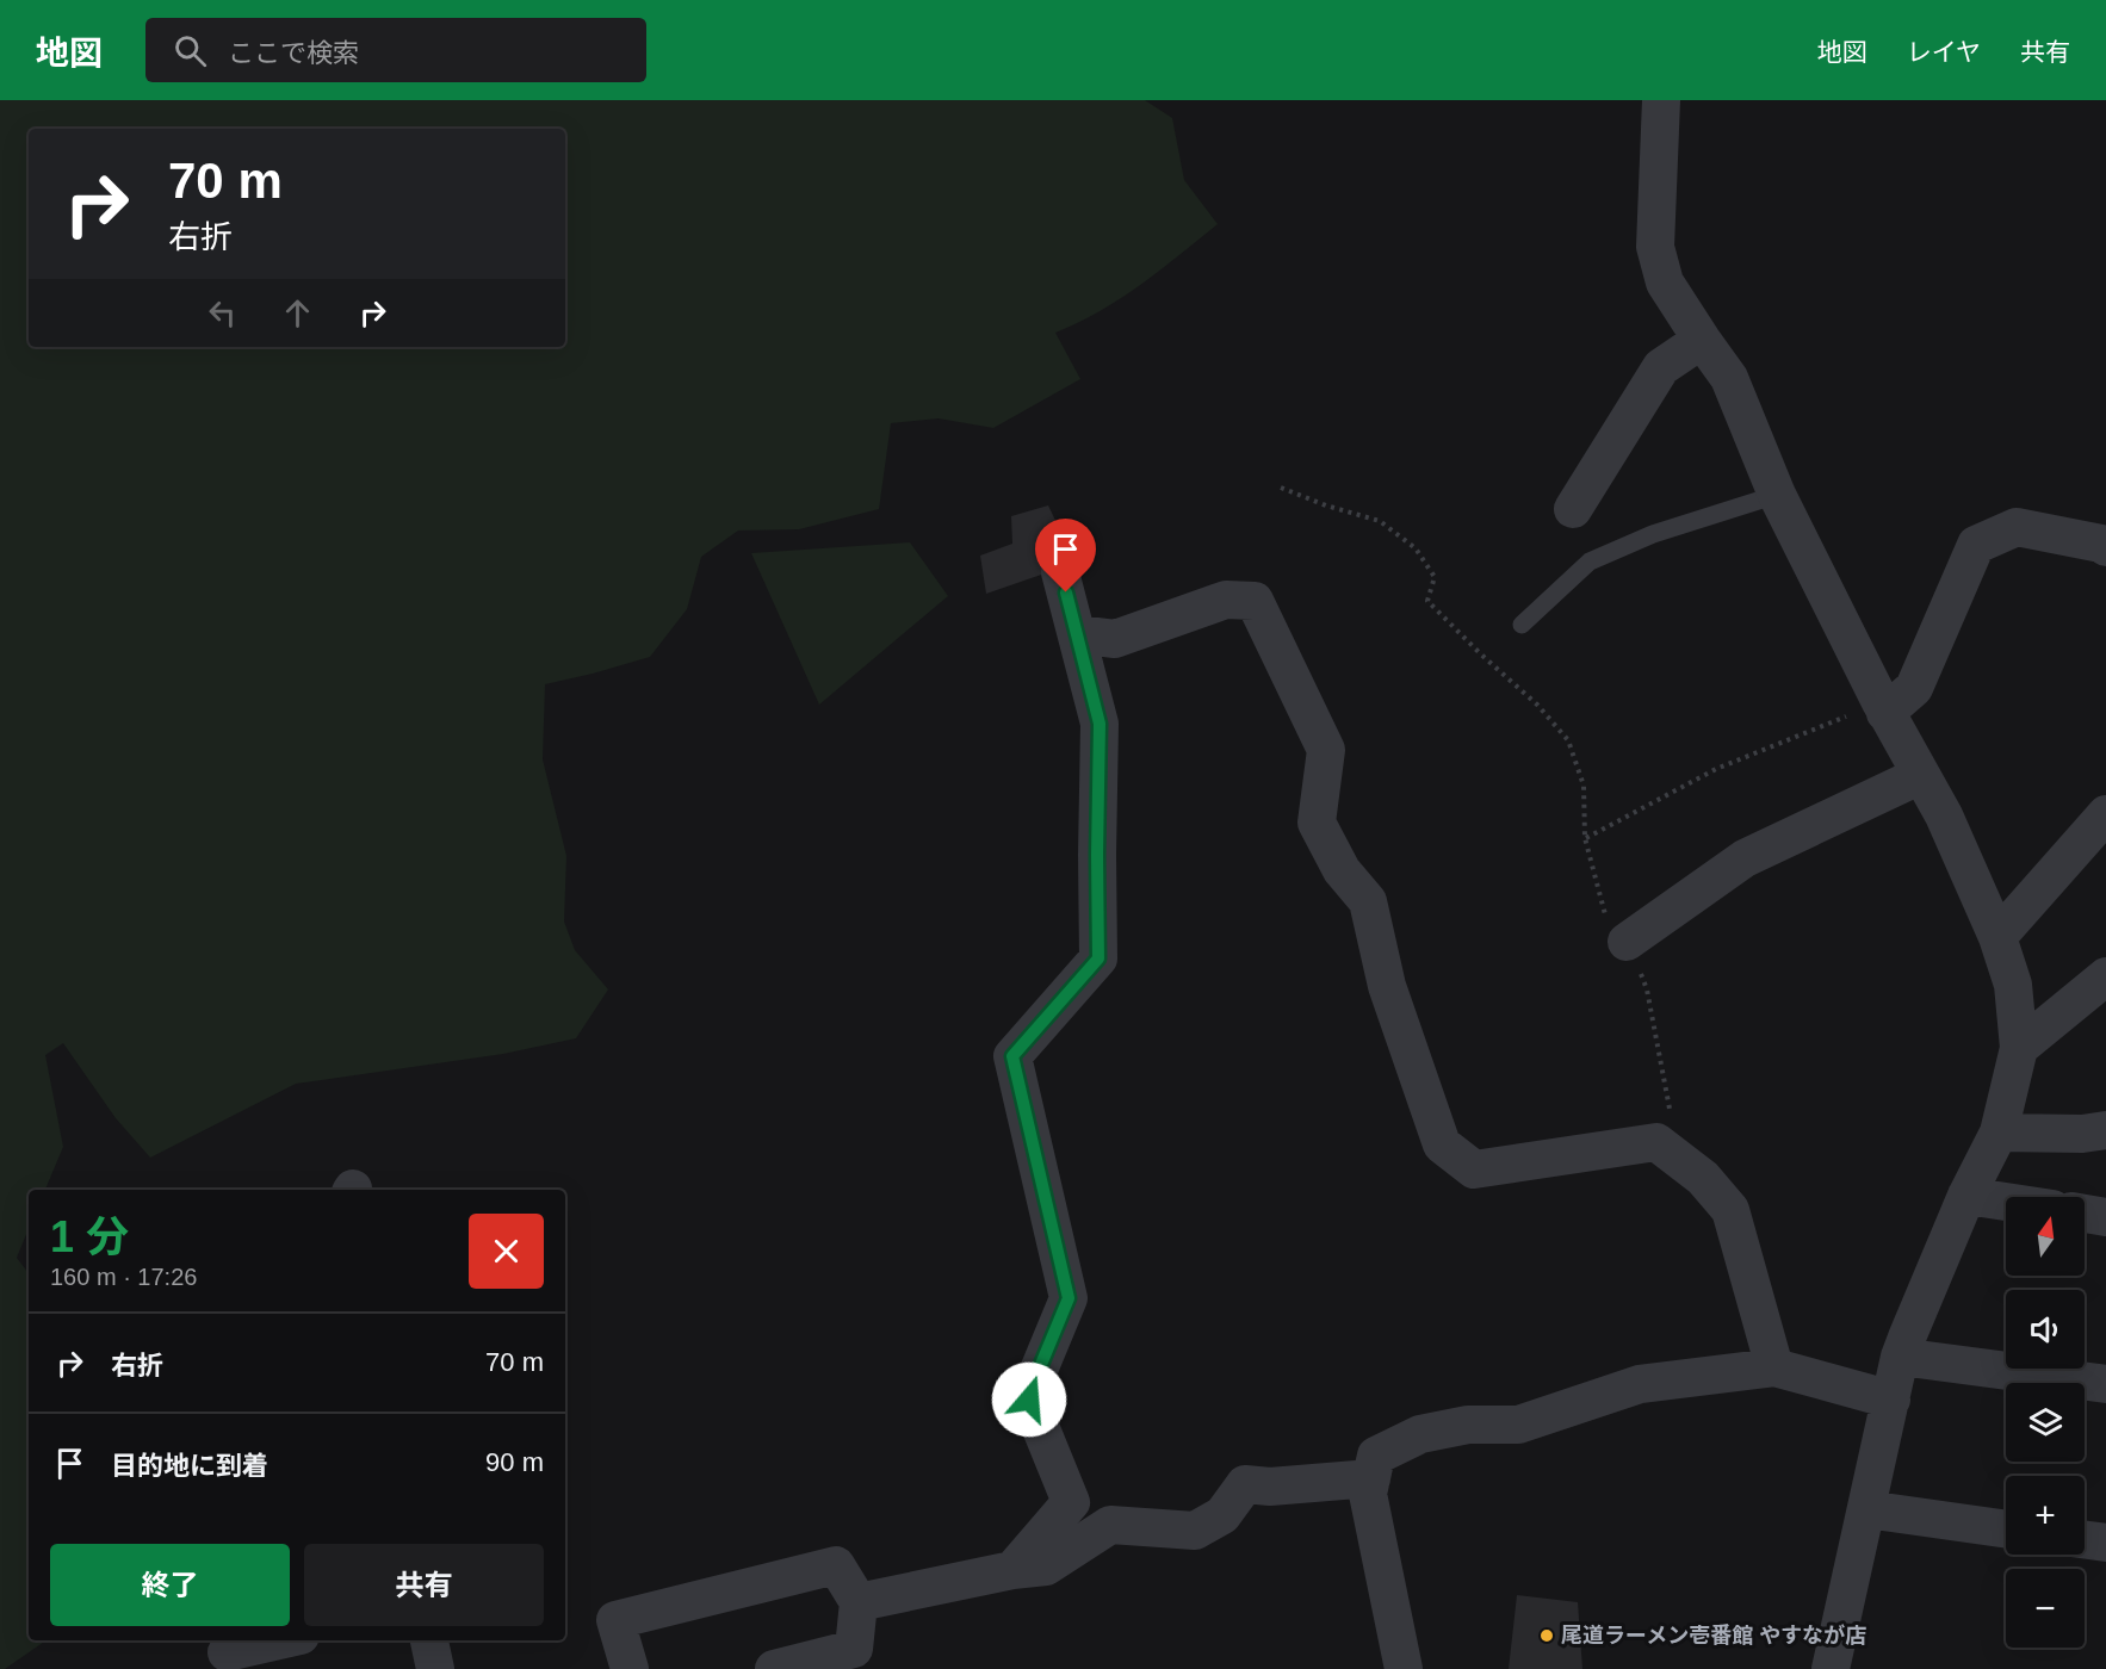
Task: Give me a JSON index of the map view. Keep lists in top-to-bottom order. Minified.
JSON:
{"places":["尾道ラーメン壱番館 やすなが店"],"north":"top","page":{"header":"地図","search":"ここで検索","nav":["地図","レイヤ","共有"],"turn":["70 m","右折"],"heading":["1 分","160 m · 17:26"],"map_buttons":["+","−"],"list":[{"name":"右折","value":"70 m"},{"name":"目的地に到着","value":"90 m"}],"buttons":["終了","共有"]}}
